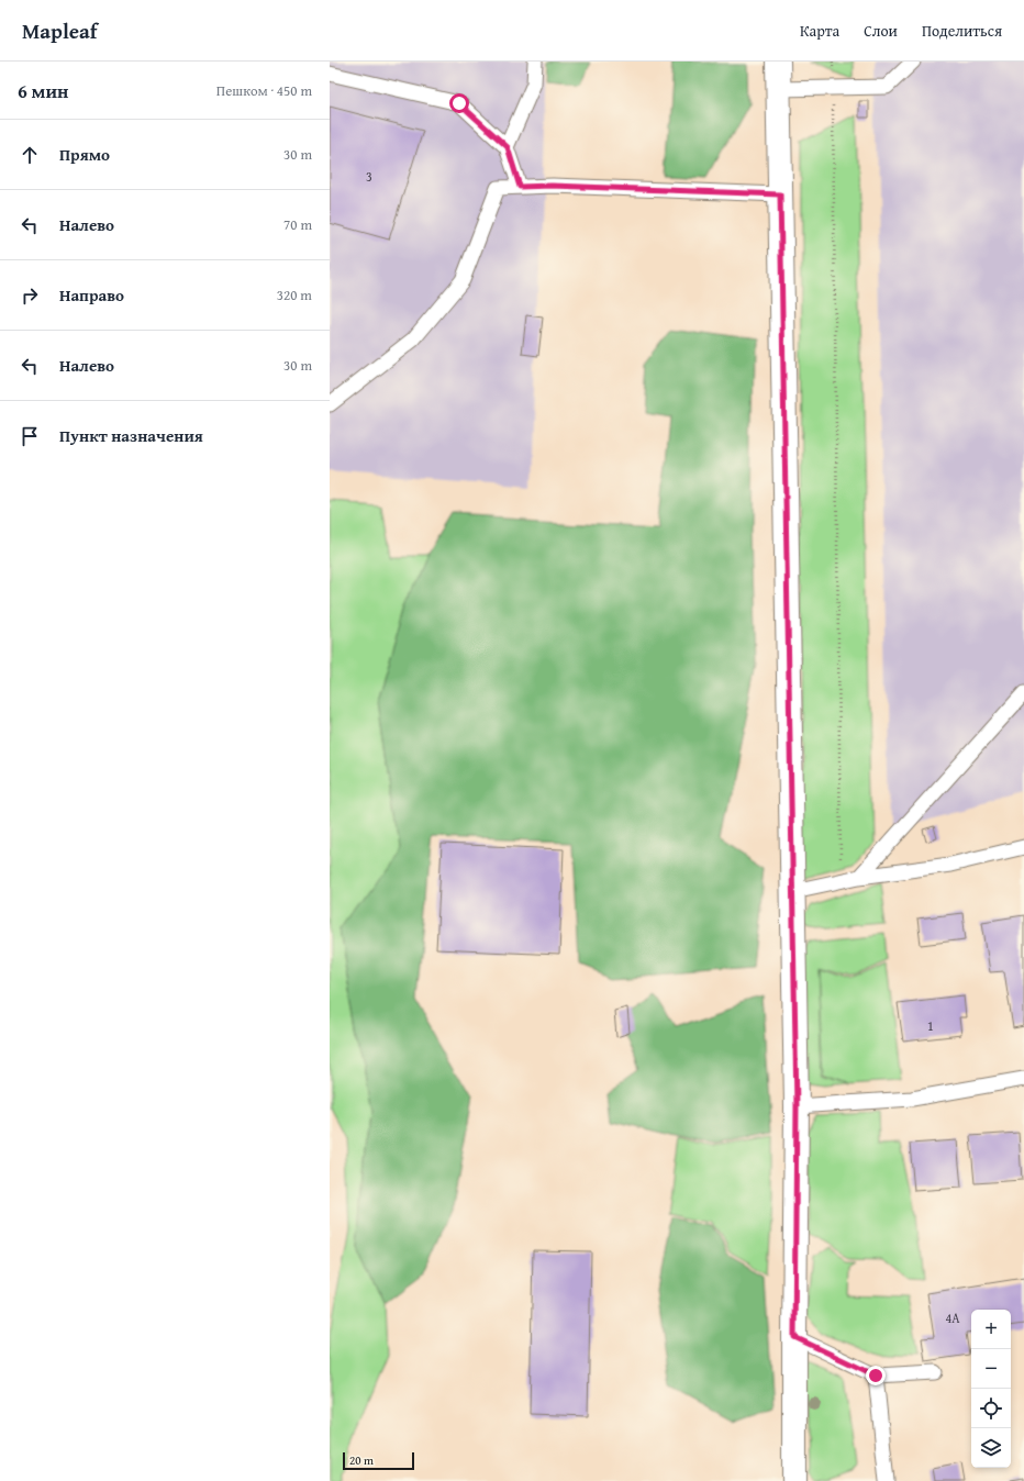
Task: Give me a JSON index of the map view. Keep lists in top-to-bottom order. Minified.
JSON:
{"house_numbers":["3","1","4А"],"scale_bar":"20 m","page":{"header":"Mapleaf","nav":["Карта","Слои","Поделиться"],"heading":["6 мин","Пешком · 450 m"],"list":[["Прямо","30 m"],["Налево","70 m"],["Направо","320 m"],["Налево","30 m"],"Пункт назначения"],"map_buttons":["+","−"],"scale":"20 m"}}
